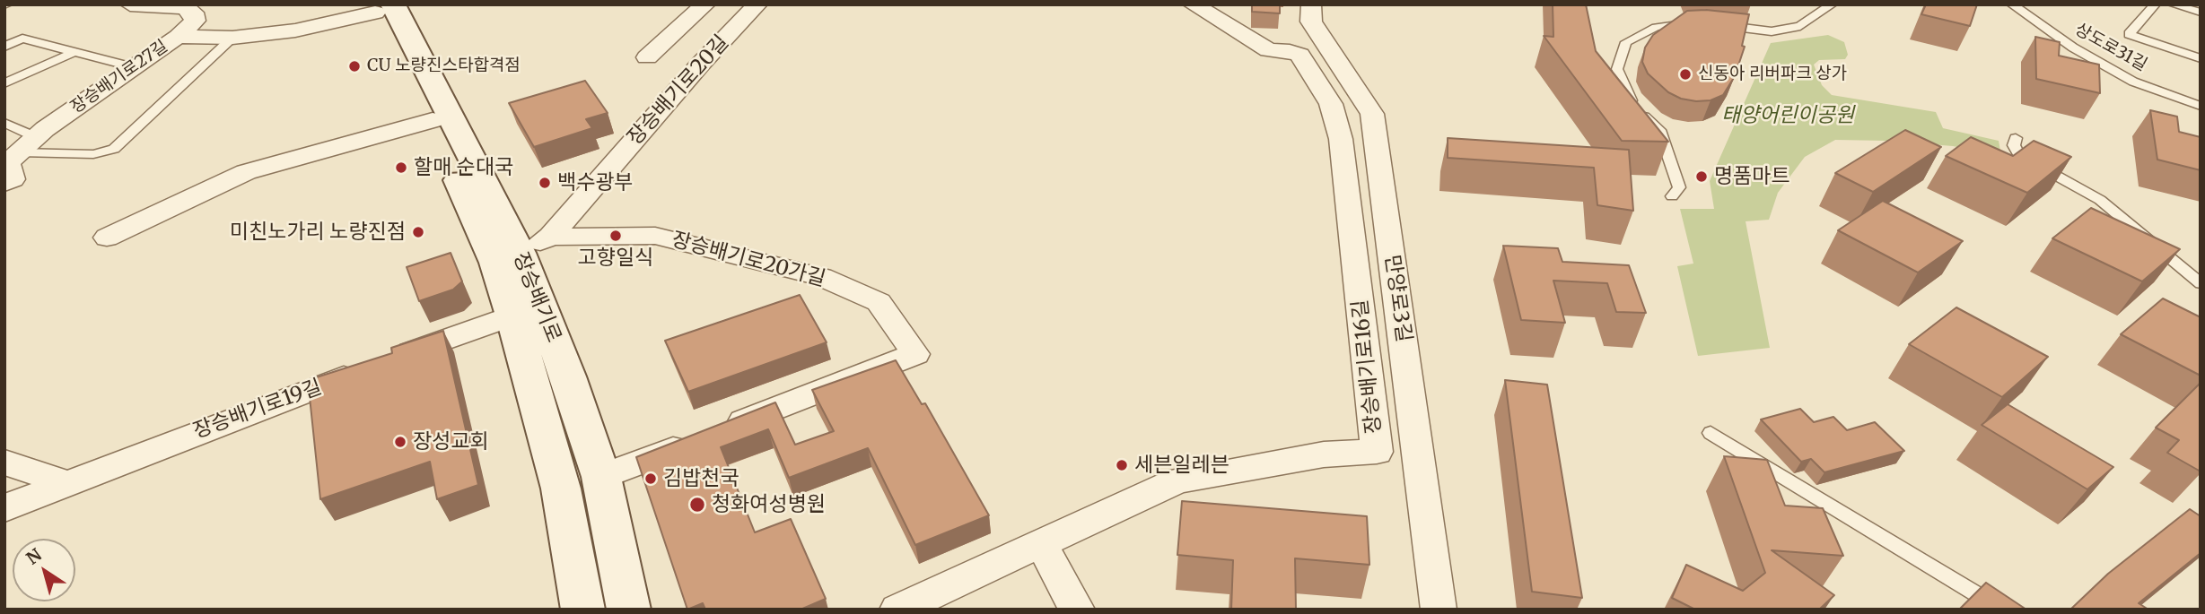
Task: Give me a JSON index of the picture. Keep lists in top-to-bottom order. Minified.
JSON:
{"streets":{"street":["장승배기로27길","장승배기로20길","장승배기로20가길","장승배기로","만양로3길","장승배기로16길","장승배기로19길"],"lane":["상도로31길"]},"crossings":[["장승배기로20길","장승배기로20가길"],["장승배기로20길","장승배기로"],["장승배기로20가길","장승배기로"],["장승배기로","장승배기로19길"]],"parks":["태양어린이공원"],"places":["CU 노량진스타합격점","신동아 리버파크 상가","할매 순대국","명품마트","백수광부","미친노가리 노량진점","고향일식","장성교회","세븐일레븐","김밥천국","청화여성병원"],"north":"top left"}
